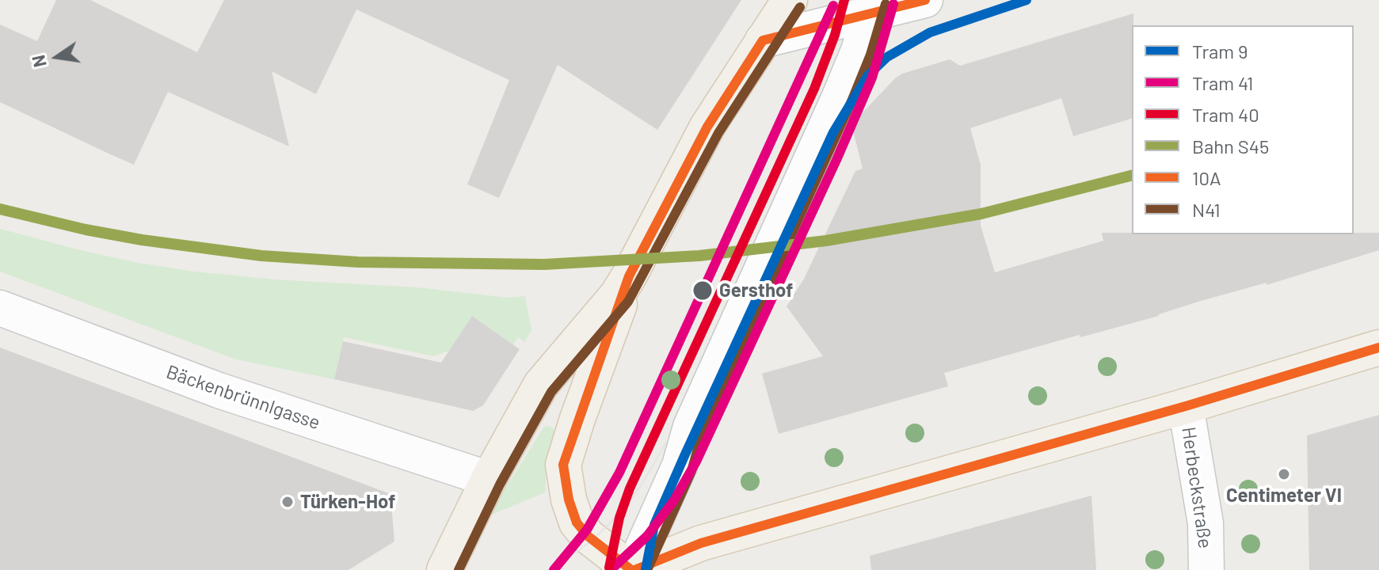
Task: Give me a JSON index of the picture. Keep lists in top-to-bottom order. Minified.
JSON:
{"streets":{"street":["Bäckenbrünnlgasse","Herbeckstraße"]},"places":["Gersthof","Centimeter VI","Türken-Hof"],"lines":["tram line 9","tram line 40","transit line 10A","tram line 41","transit line N41","rail line S45"],"legend":["Tram 9","Tram 41","Tram 40","Bahn S45","10A","N41"],"north":"left"}
